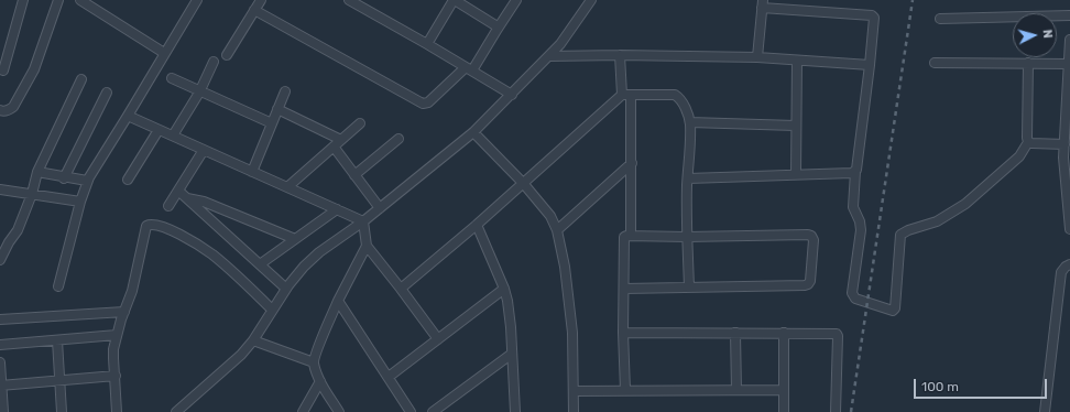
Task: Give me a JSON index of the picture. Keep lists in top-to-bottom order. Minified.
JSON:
{"scale_bar":"100 m","north":"right"}
